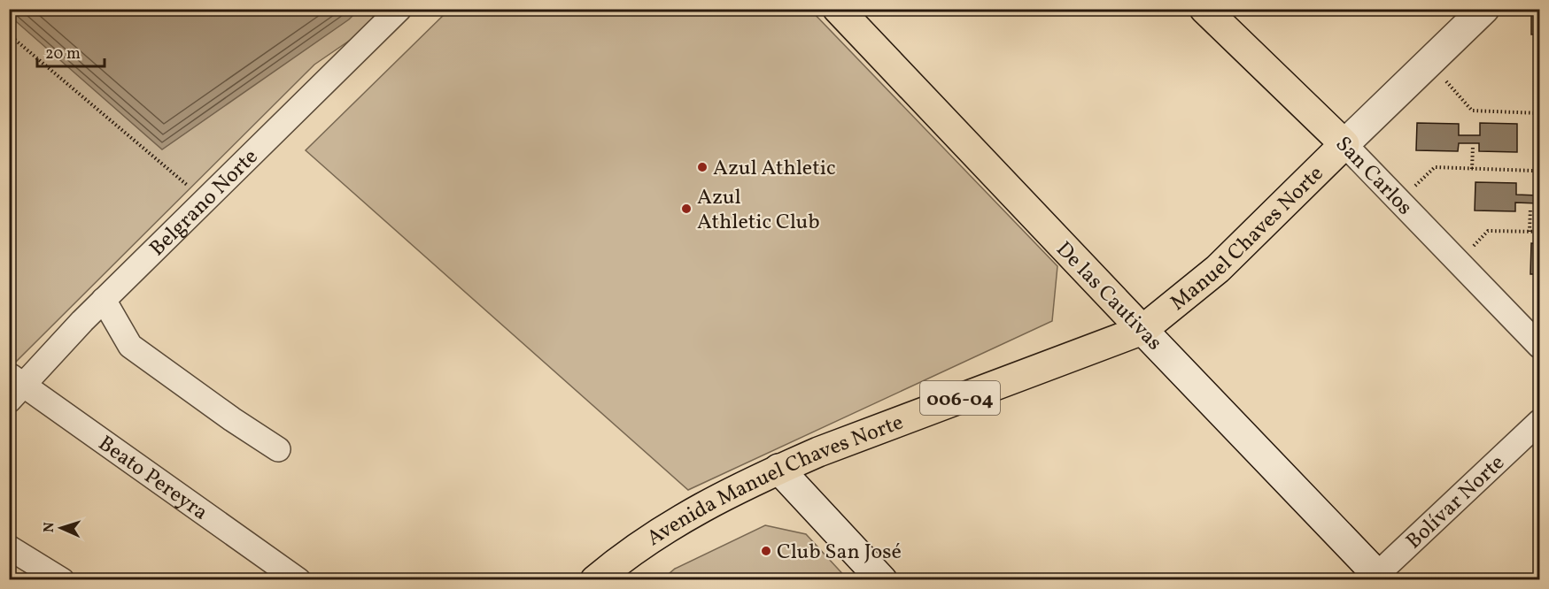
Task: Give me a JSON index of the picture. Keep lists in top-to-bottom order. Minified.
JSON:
{"streets":{"main road":["San Carlos","Manuel Chaves Norte","De las Cautivas","006-04","Avenida Manuel Chaves Norte"],"street":["Belgrano Norte","Beato Pereyra","Bolívar Norte"]},"crossings":[["San Carlos","Manuel Chaves Norte"],["Belgrano Norte","Beato Pereyra"],["Manuel Chaves Norte","De las Cautivas"],["Manuel Chaves Norte","Avenida Manuel Chaves Norte"],["De las Cautivas","Avenida Manuel Chaves Norte"],["De las Cautivas","Bolívar Norte"]],"places":["Azul Athletic","Azul Athletic Club","Club San José"],"scale_bar":"20 m","north":"left"}
